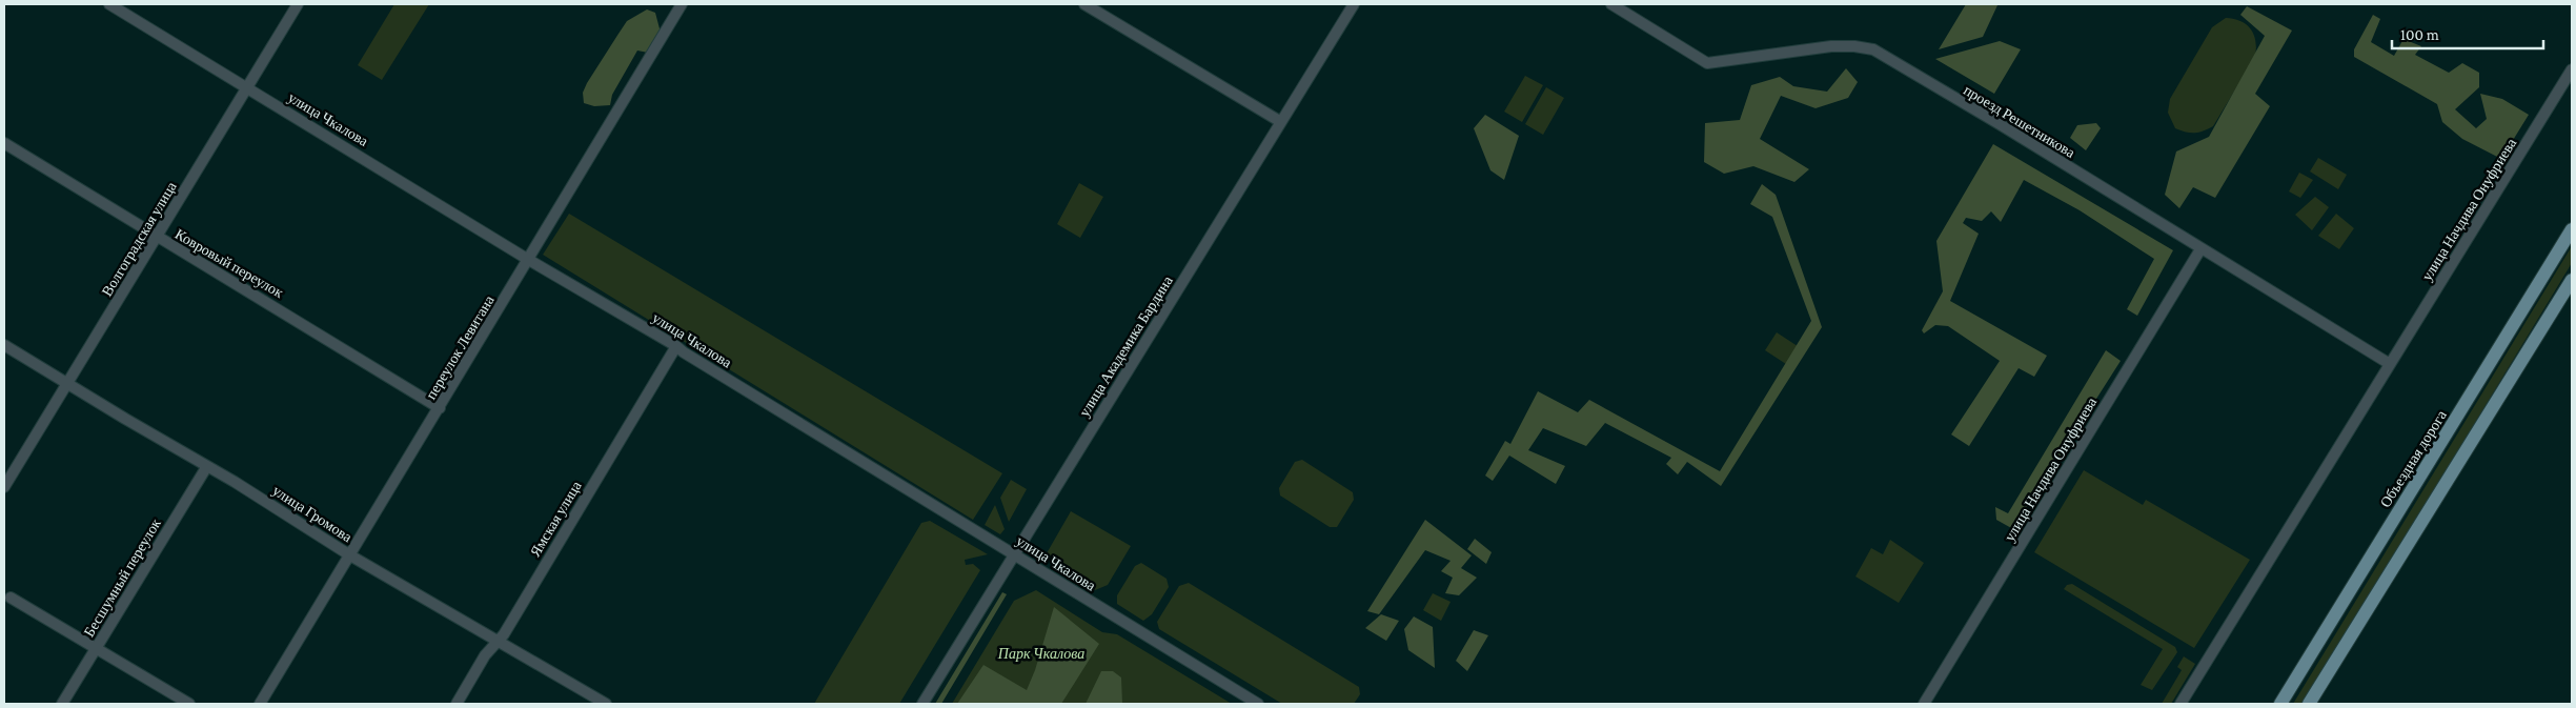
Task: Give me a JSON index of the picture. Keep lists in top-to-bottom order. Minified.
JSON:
{"streets":{"main road":["Объездная дорога"],"street":["улица Чкалова","проезд Решетникова","улица Начдива Онуфриева","Волгоградская улица","Ковровый переулок","улица Академика Бардина","переулок Левитана","улица Громова","Ямская улица","Бесшумный переулок"]},"crossings":[["улица Чкалова","Волгоградская улица"],["улица Чкалова","улица Академика Бардина"],["улица Чкалова","переулок Левитана"],["улица Чкалова","Ямская улица"],["проезд Решетникова","улица Начдива Онуфриева"],["Волгоградская улица","Ковровый переулок"],["Волгоградская улица","улица Громова"],["Ковровый переулок","переулок Левитана"],["переулок Левитана","улица Громова"],["улица Громова","Ямская улица"],["улица Громова","Бесшумный переулок"]],"parks":["Парк Чкалова"],"scale_bar":"100 m"}
